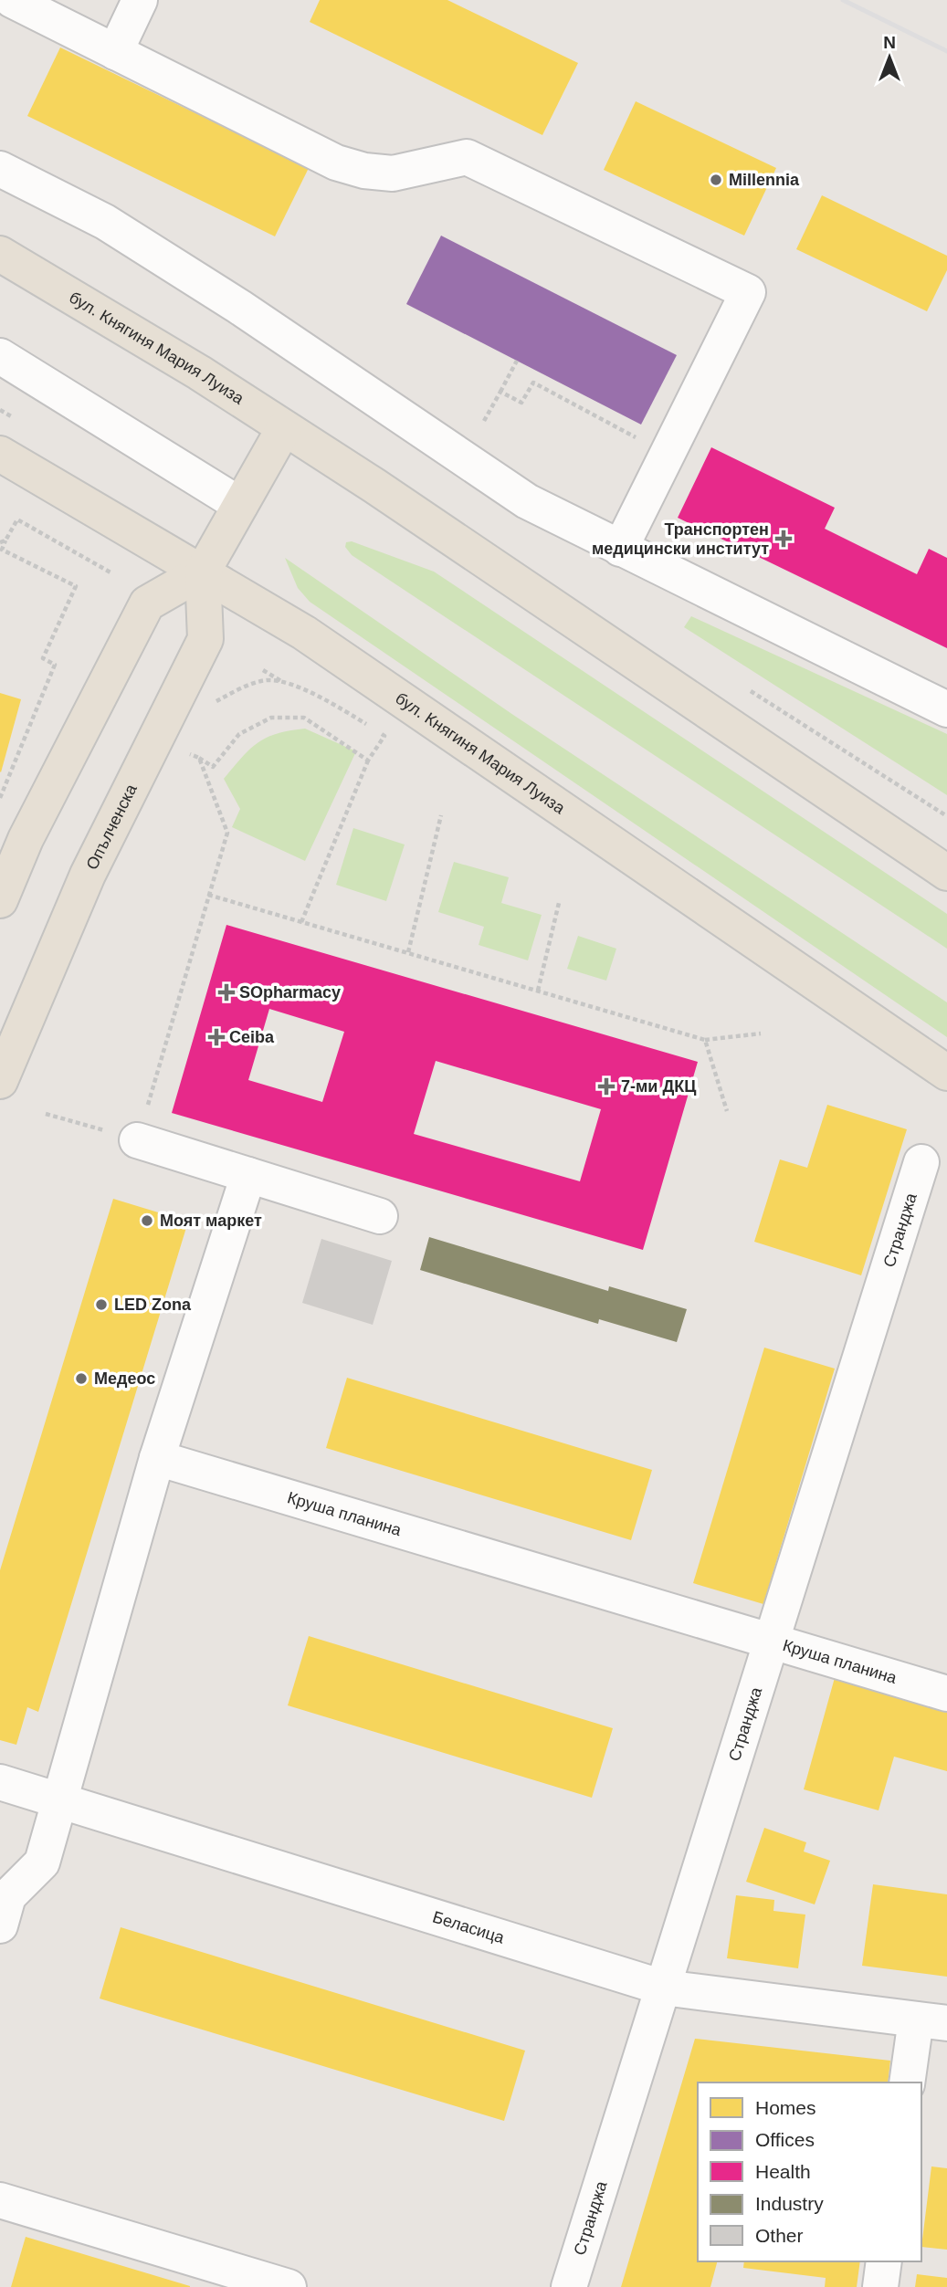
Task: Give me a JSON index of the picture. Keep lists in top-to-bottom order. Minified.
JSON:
{"streets":{"main road":["бул. Княгиня Мария Луиза","Опълченска"],"street":["Странджа","Круша планина","Беласица"]},"crossings":[["бул. Княгиня Мария Луиза","Опълченска"],["Странджа","Круша планина"],["Странджа","Беласица"]],"places":{"other":["Millennia","Моят маркет","LED Zona","Медеос"],"health":["Транспортен медицински институт","SOpharmacy","Ceiba","7-ми ДКЦ"]},"legend":["Homes","Offices","Health","Industry","Other"],"north":"top"}
